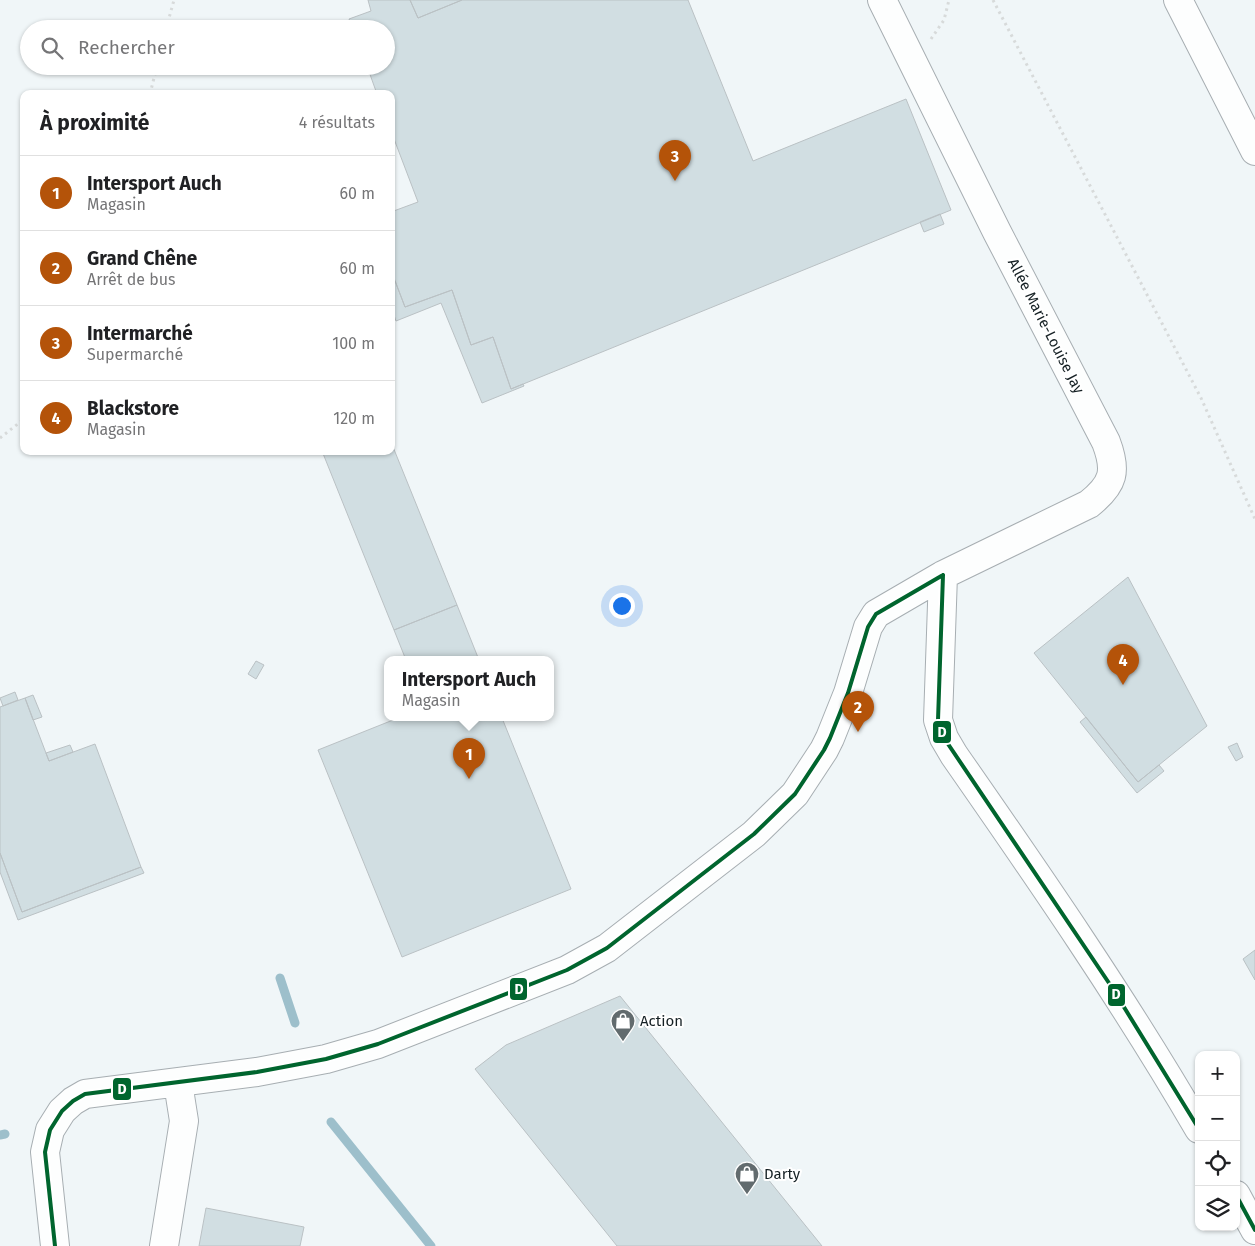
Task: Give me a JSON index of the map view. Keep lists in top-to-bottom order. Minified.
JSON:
{"streets":{"main road":["Allée Marie-Louise Jay"]},"places":{"shop":["Action","Darty"]},"lines":["transit line D"],"page":{"search":"Rechercher","heading":["À proximité","4 résultats"],"pins":["3","4","2","1"],"list":[{"mark":"1","name":"Intersport Auch","note":"Magasin","value":"60 m"},{"mark":"2","name":"Grand Chêne","note":"Arrêt de bus","value":"60 m"},{"mark":"3","name":"Intermarché","note":"Supermarché","value":"100 m"},{"mark":"4","name":"Blackstore","note":"Magasin","value":"120 m"}],"popup":["Intersport Auch","Magasin"],"map_buttons":["+","−"]}}
